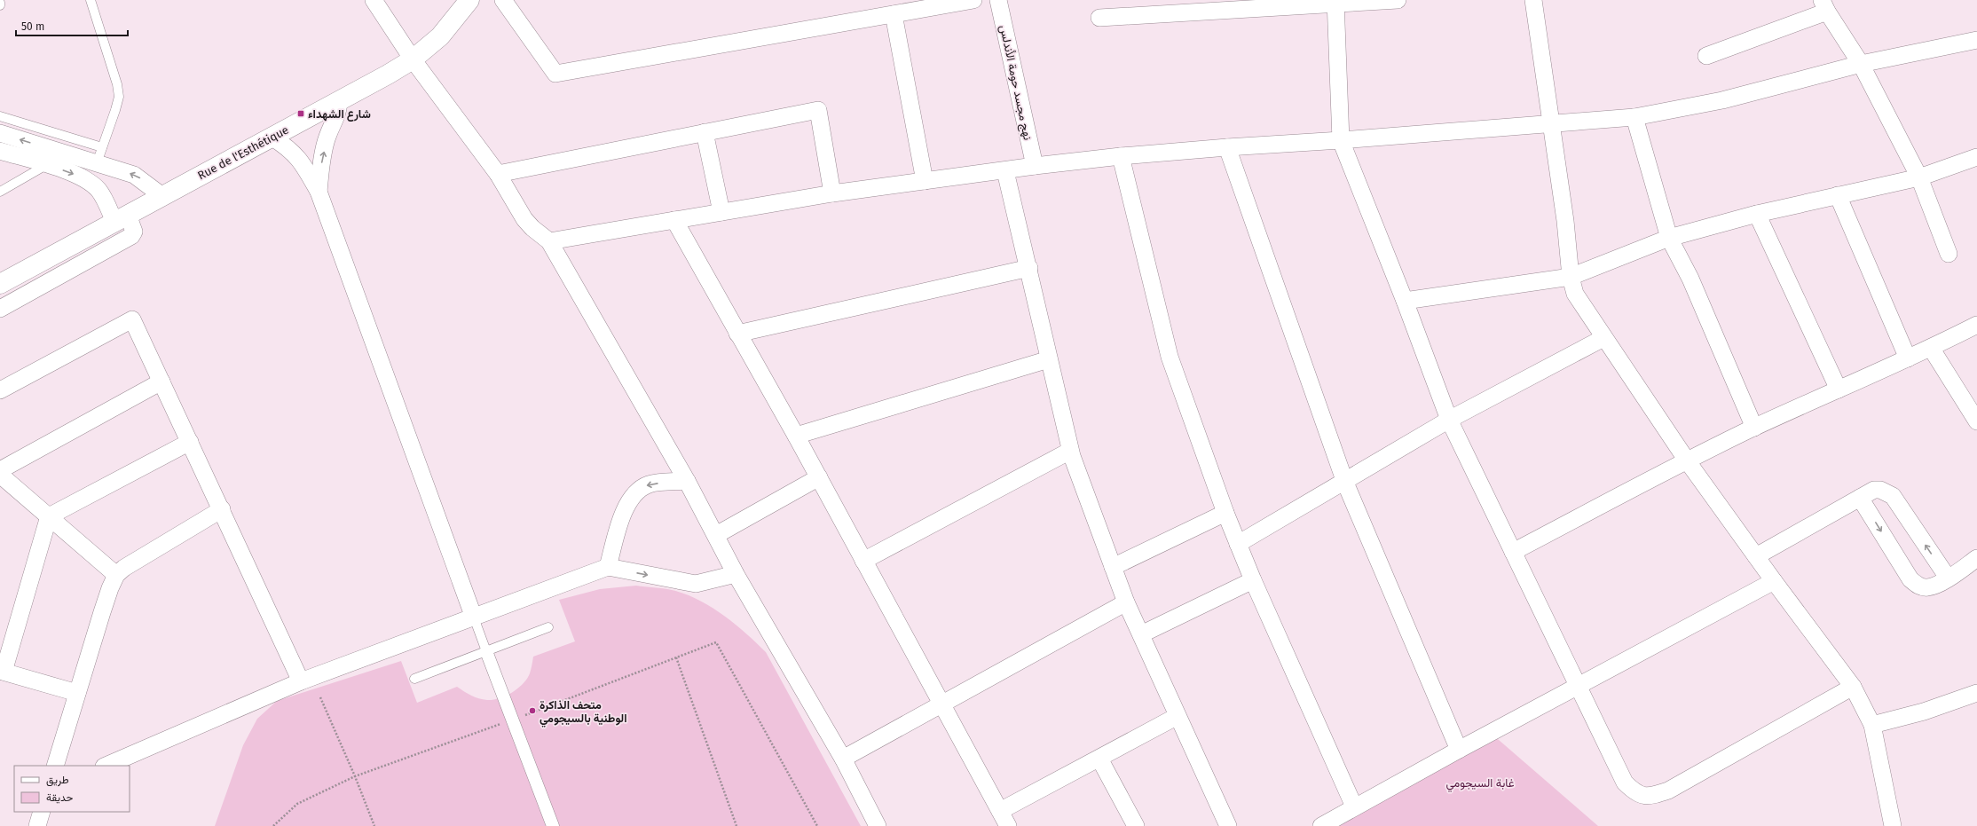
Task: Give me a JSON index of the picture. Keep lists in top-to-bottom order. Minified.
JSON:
{"streets":{"street":["نهج مجسد حومة الأندلس","Rue de l'Esthétique"]},"parks":["غابة السيجومي"],"places":{"transit":["شارع الشهداء"],"other":["متحف الذاكرة الوطنية بالسيجومي"]},"legend":["طريق","حديقة"],"scale_bar":"50 m"}
